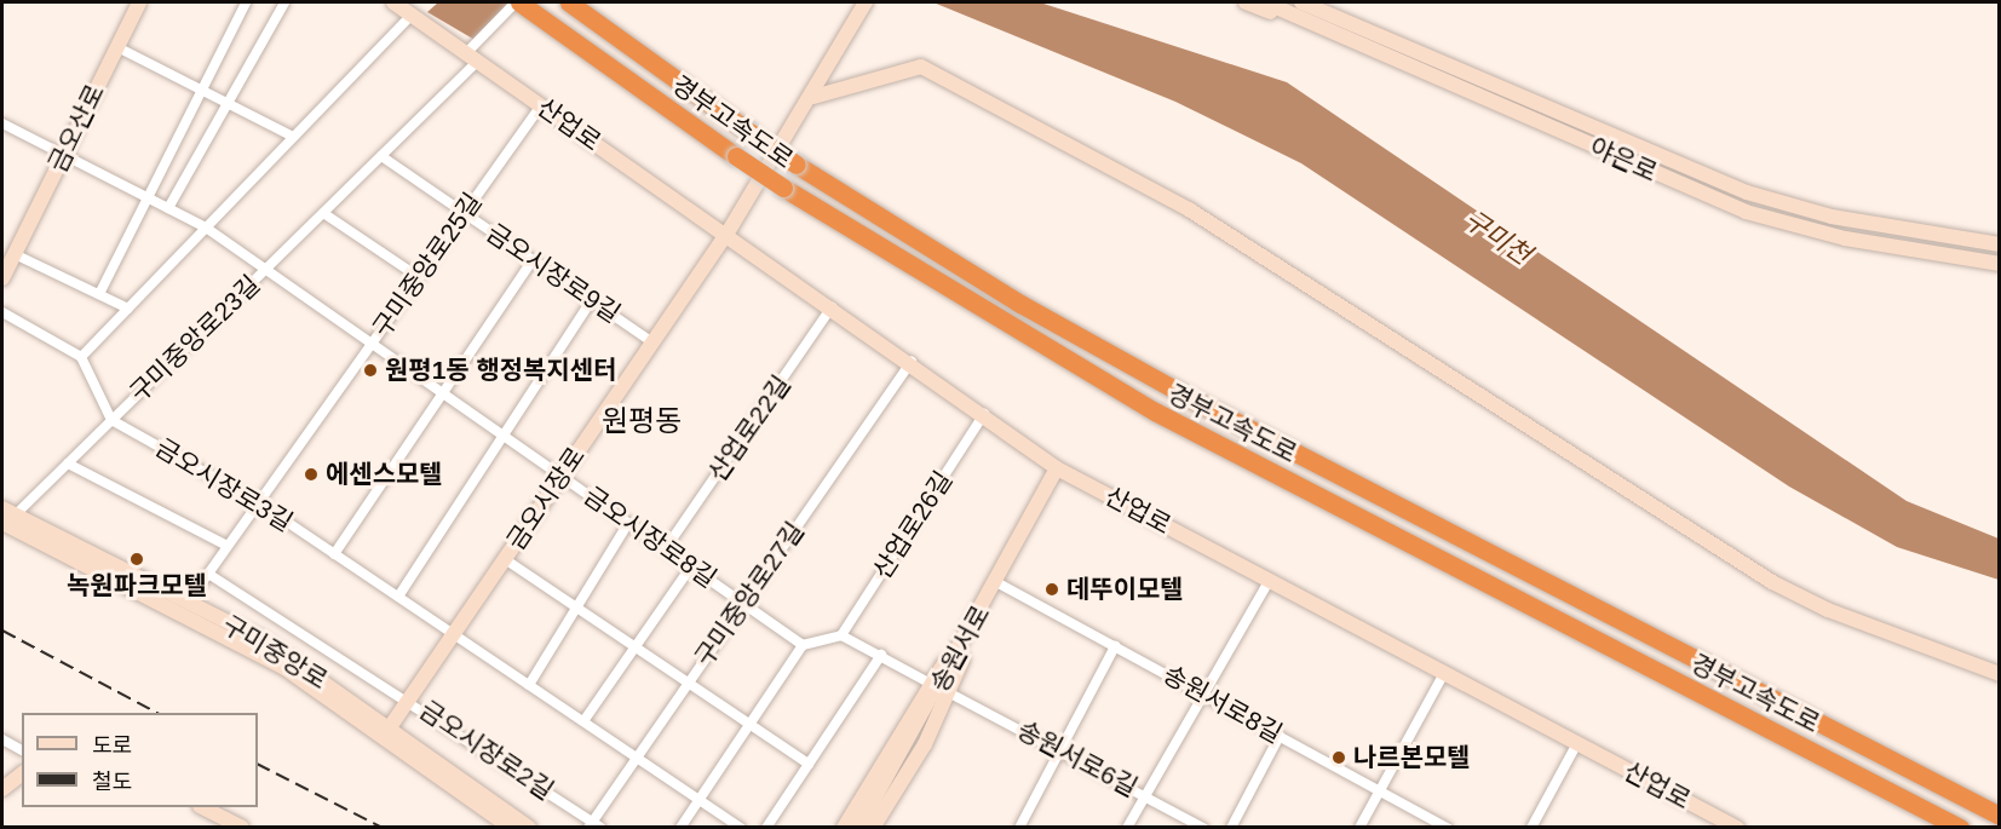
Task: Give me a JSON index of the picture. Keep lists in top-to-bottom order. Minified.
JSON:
{"streets":{"highway":["경부고속도로"],"street":["산업로","금오산로","야은로","구미중앙로25길","금오시장로9길","구미중앙로23길","산업로22길","금오시장로3길","금오시장로","산업로26길","금오시장로8길","구미중앙로27길","송원서로","구미중앙로","송원서로8길","금오시장로2길","송원서로6길"]},"crossings":[["경부고속도로","구미중앙로23길"],["산업로","구미중앙로25길"],["산업로","구미중앙로23길"],["산업로","산업로22길"],["산업로","금오시장로"],["산업로","산업로26길"],["산업로","구미중앙로27길"],["산업로","송원서로"],["금오산로","금오시장로8길"],["구미중앙로25길","금오시장로9길"],["구미중앙로25길","금오시장로3길"],["구미중앙로25길","금오시장로8길"],["구미중앙로25길","구미중앙로"],["구미중앙로25길","금오시장로2길"],["금오시장로9길","구미중앙로23길"],["금오시장로9길","금오시장로"],["구미중앙로23길","금오시장로3길"],["구미중앙로23길","금오시장로8길"],["구미중앙로23길","구미중앙로"],["산업로22길","금오시장로8길"],["금오시장로3길","금오시장로"],["금오시장로3길","구미중앙로27길"],["금오시장로","금오시장로8길"],["금오시장로","구미중앙로"],["금오시장로","금오시장로2길"],["금오시장로8길","구미중앙로27길"],["구미중앙로27길","금오시장로2길"],["송원서로","송원서로8길"],["송원서로","송원서로6길"]],"districts":["원평동"],"water":["구미천"],"places":["원평1동 행정복지센터","에센스모텔","녹원파크모텔","데뚜이모텔","나르본모텔"],"legend":["도로","철도"]}
